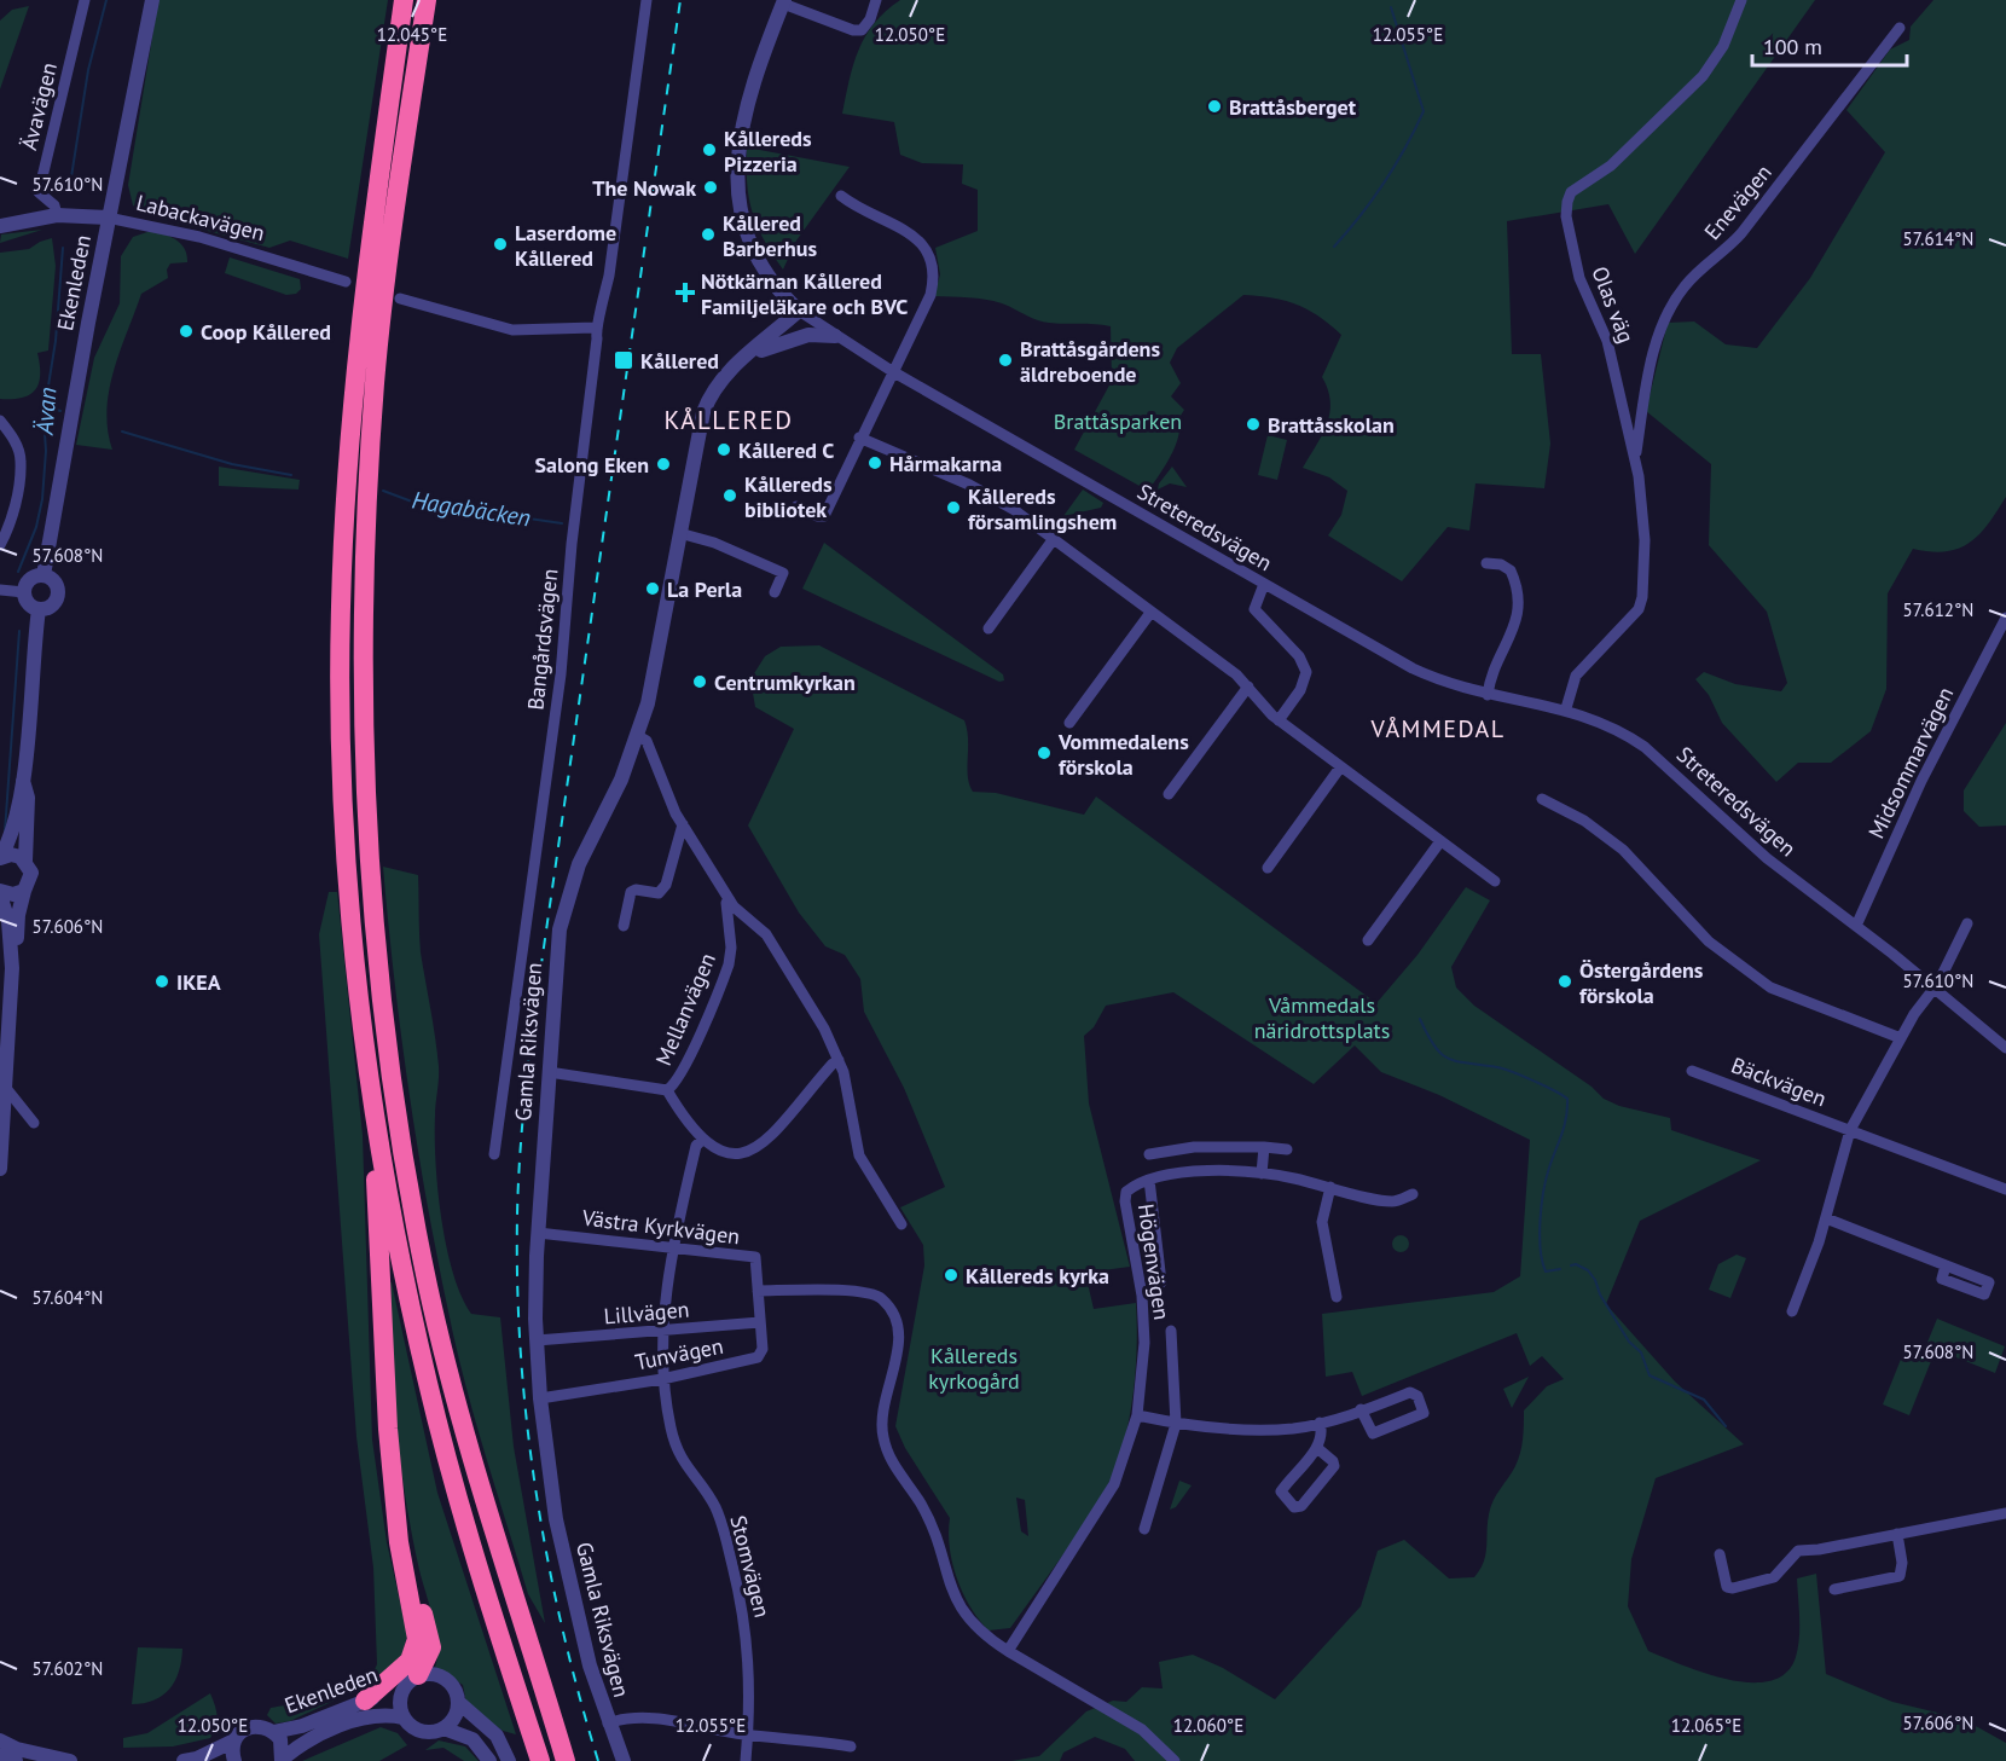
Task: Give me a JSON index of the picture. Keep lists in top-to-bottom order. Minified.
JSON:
{"streets":{"street":["Ävavägen","Enevägen","Labackavägen","Ekenleden","Olas väg","Streteredsvägen","Bangårdsvägen","Midsommarvägen","Mellanvägen","Gamla Riksvägen","Bäckvägen","Västra Kyrkvägen","Högenvägen","Lillvägen","Tunvägen","Stomvägen"]},"crossings":[["Ävavägen","Labackavägen"],["Enevägen","Olas väg"],["Labackavägen","Ekenleden"],["Olas väg","Streteredsvägen"],["Streteredsvägen","Midsommarvägen"],["Streteredsvägen","Gamla Riksvägen"],["Gamla Riksvägen","Västra Kyrkvägen"],["Gamla Riksvägen","Lillvägen"],["Gamla Riksvägen","Tunvägen"],["Västra Kyrkvägen","Tunvägen"],["Västra Kyrkvägen","Stomvägen"],["Lillvägen","Tunvägen"],["Lillvägen","Stomvägen"],["Tunvägen","Stomvägen"]],"districts":["KÅLLERED","VÅMMEDAL"],"water":["Ävan","Hagabäcken"],"parks":["Brattåsparken","Våmmedals näridrottsplats","Kållereds kyrkogård"],"places":{"other":["Brattåsberget","Kållereds Pizzeria","The Nowak","Kållered Barberhus","Laserdome Kållered","Coop Kållered","Brattåsgårdens äldreboende","Brattåsskolan","Kållered C","Hårmakarna","Salong Eken","Kållereds bibliotek","Kållereds församlingshem","La Perla","Centrumkyrkan","Vommedalens förskola","IKEA","Östergårdens förskola","Kållereds kyrka"],"health":["Nötkärnan Kållered Familjeläkare och BVC"],"transit":["Kållered"]},"scale_bar":"100 m","coordinates":["12.045°E","12.050°E","12.055°E","57.610°N","57.614°N","57.608°N","57.612°N","57.606°N","57.604°N","57.602°N","12.060°E","12.065°E"]}
